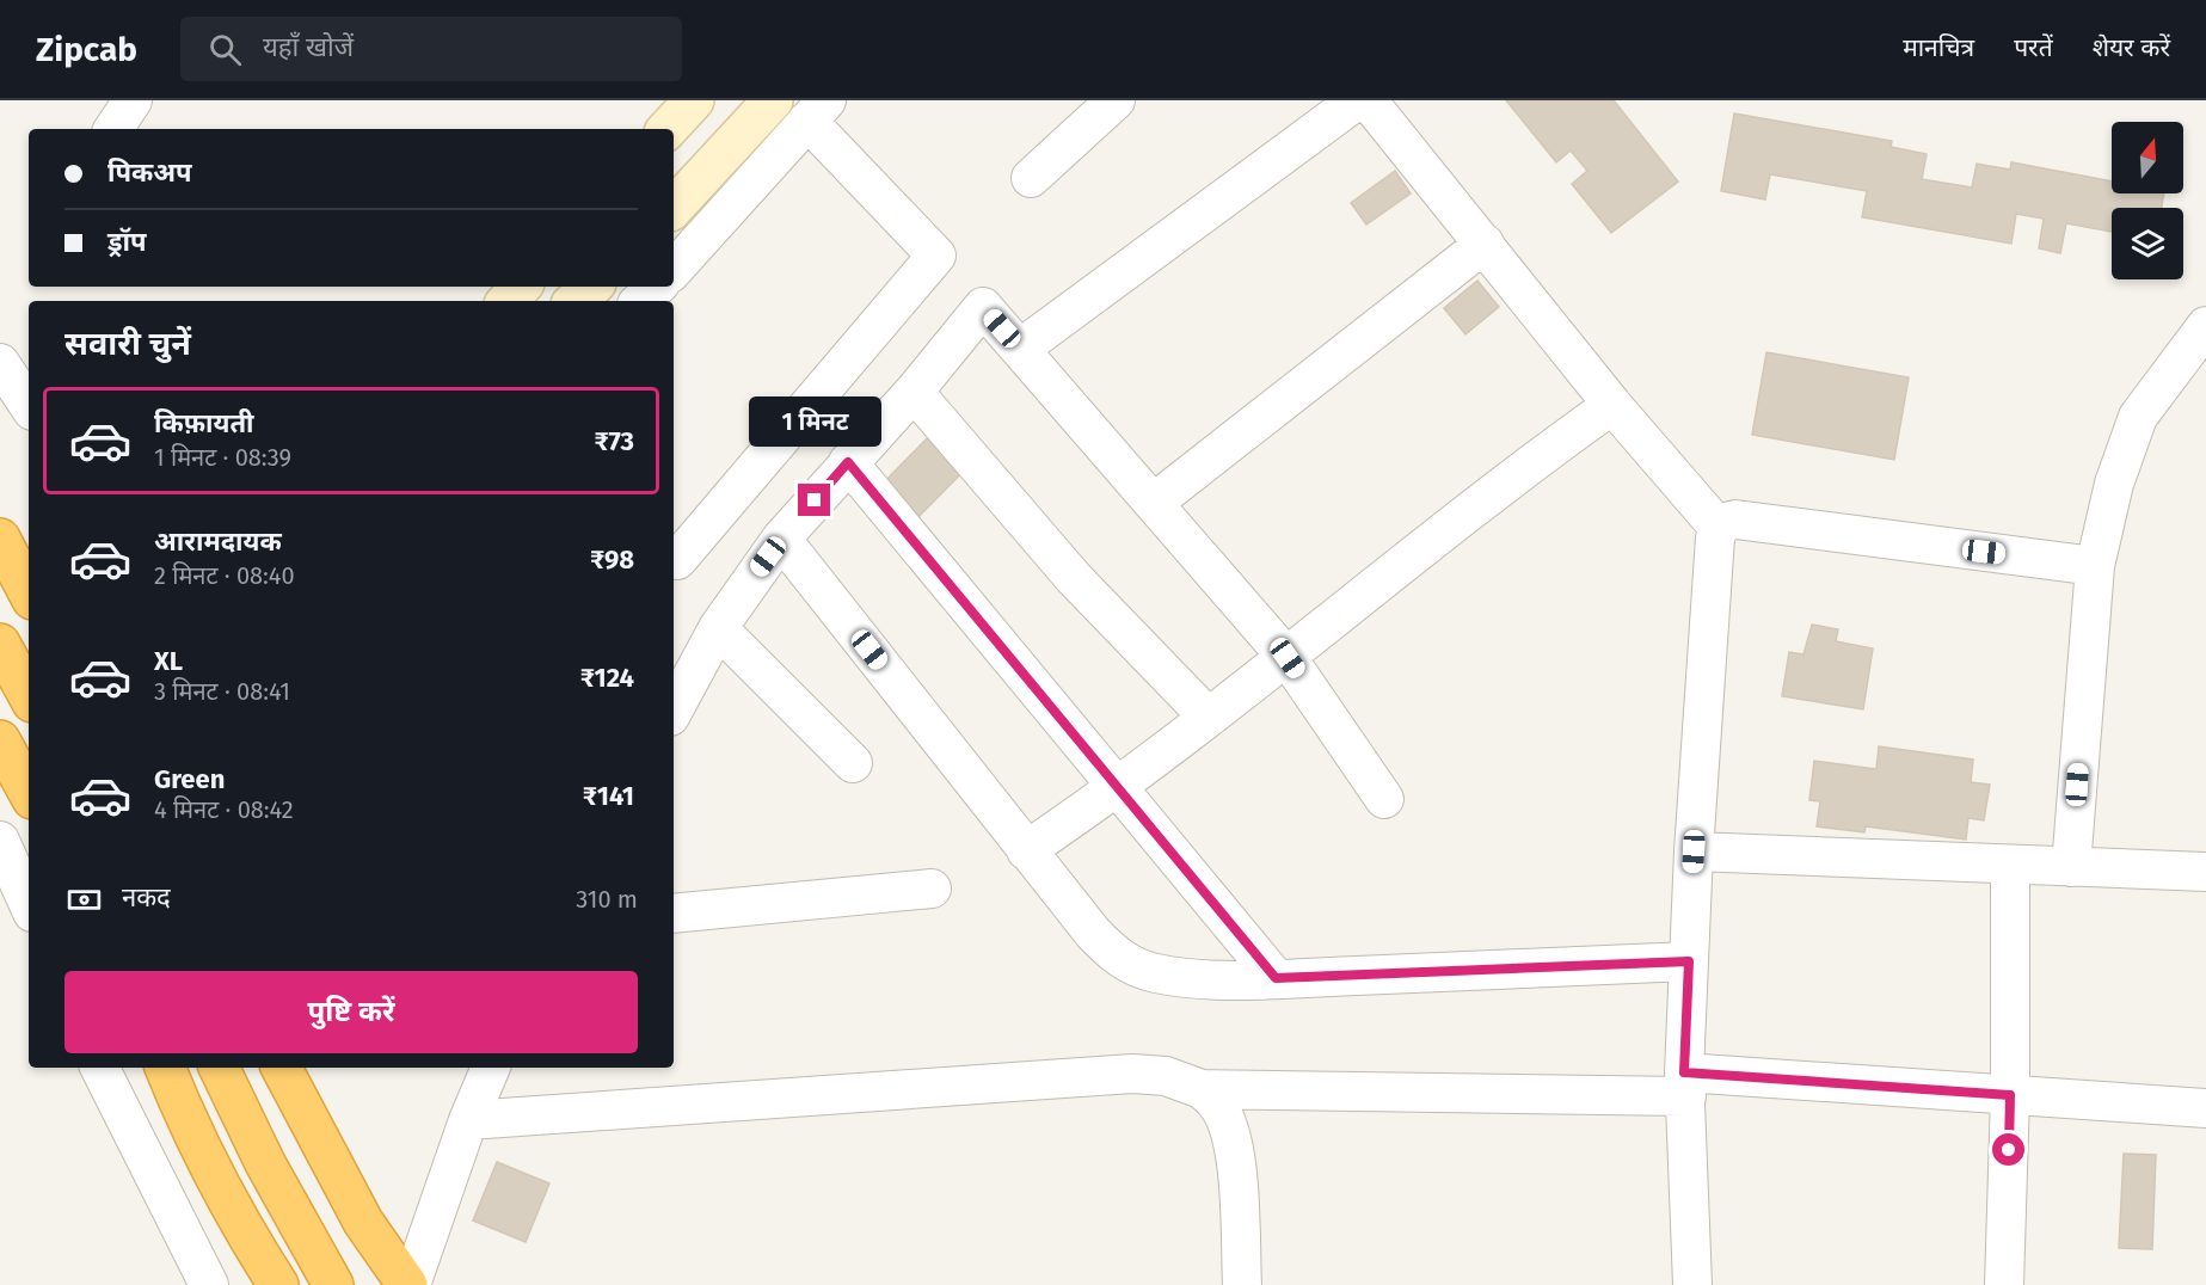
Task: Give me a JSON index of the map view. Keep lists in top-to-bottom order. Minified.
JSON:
{"north":"top","page":{"header":"Zipcab","search":"यहाँ खोजें","nav":["मानचित्र","परतें","शेयर करें"],"banner":["पिकअप","ड्रॉप"],"heading":"सवारी चुनें","list":[{"name":"किफ़ायती","note":"1 मिनट · 08:39","value":"₹73"},{"name":"आरामदायक","note":"2 मिनट · 08:40","value":"₹98"},{"name":"XL","note":"3 मिनट · 08:41","value":"₹124"},{"name":"Green","note":"4 मिनट · 08:42","value":"₹141"}],"bubble":"1 मिनट","pay":["नकद","310 m"],"buttons":"पुष्टि करें"}}
